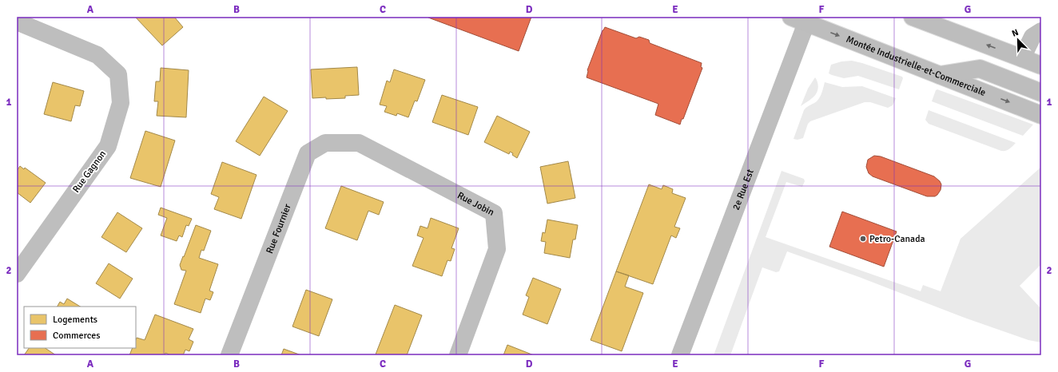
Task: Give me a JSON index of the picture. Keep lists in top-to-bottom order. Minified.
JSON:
{"streets":{"main road":["Montée Industrielle-et-Commerciale"],"street":["Rue Gagnon","2e Rue Est","Rue Jobin","Rue Fournier"]},"crossings":[["Montée Industrielle-et-Commerciale","2e Rue Est"],["Rue Jobin","Rue Fournier"]],"places":["Petro-Canada"],"legend":["Logements","Commerces"],"north":"top left","grid":{"columns":["A","B","C","D","E","F","G"],"rows":["1","2"]}}
